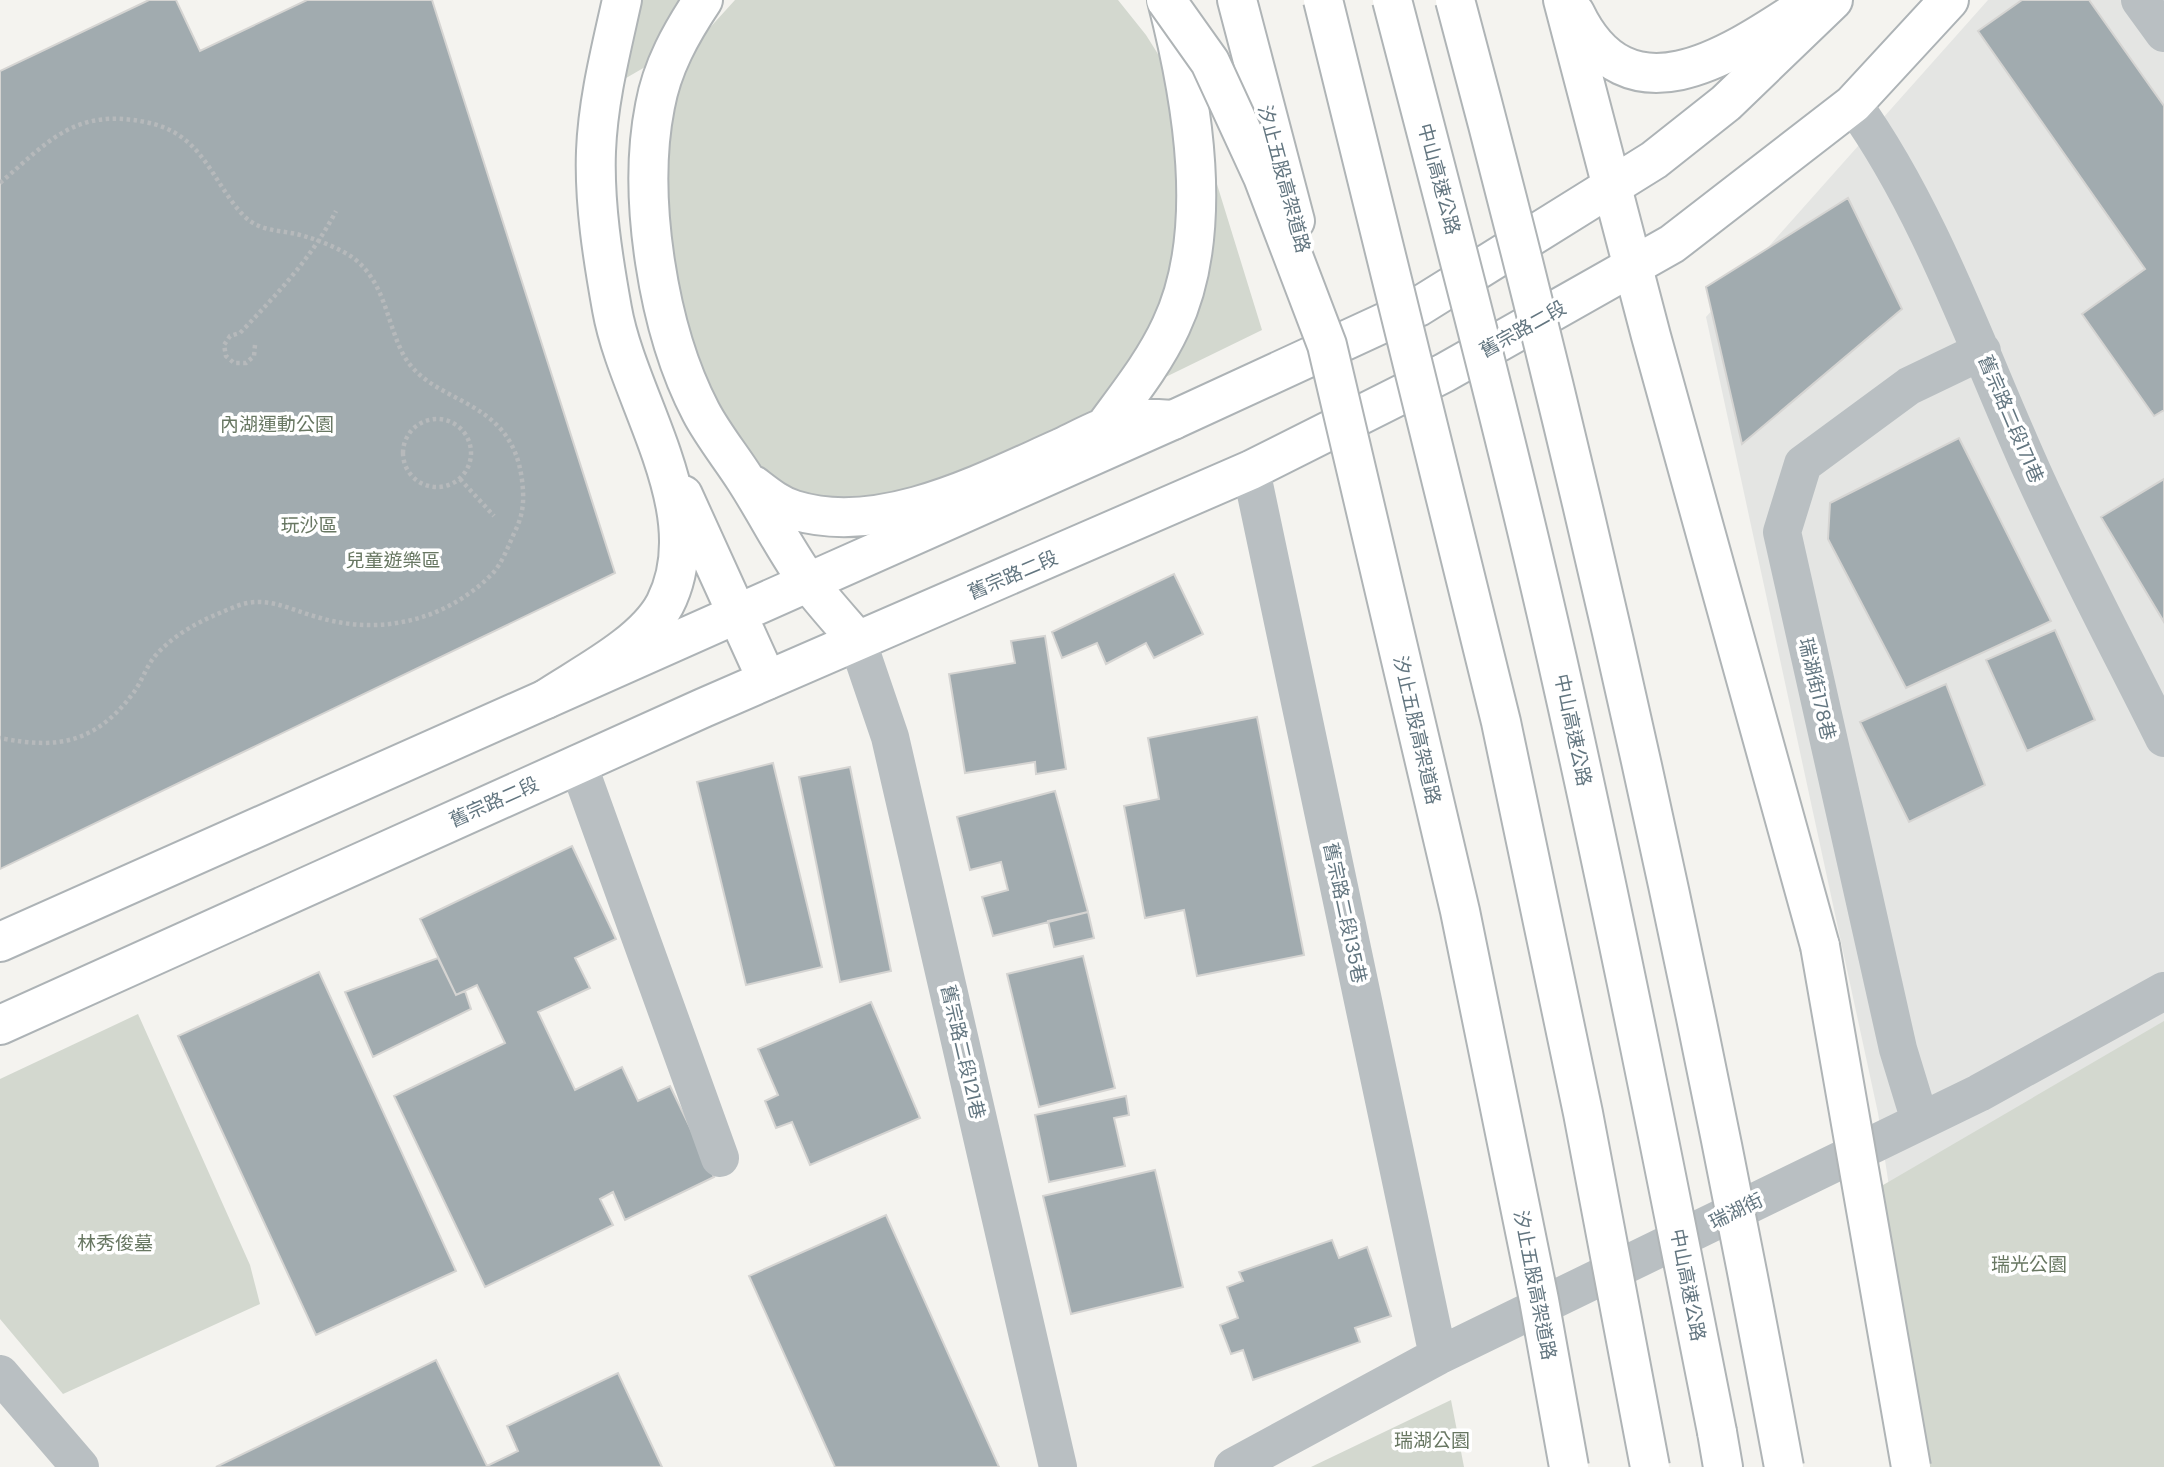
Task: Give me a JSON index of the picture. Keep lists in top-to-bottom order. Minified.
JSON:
{"streets":{"main road":["汐止五股高架道路","中山高速公路","舊宗路二段"],"street":["舊宗路二段171巷","瑞湖街178巷","舊宗路二段135巷","舊宗路二段121巷","瑞湖街"]},"crossings":[["舊宗路二段","舊宗路二段171巷"],["舊宗路二段","舊宗路二段135巷"],["舊宗路二段","舊宗路二段121巷"],["舊宗路二段171巷","瑞湖街178巷"],["瑞湖街178巷","瑞湖街"],["舊宗路二段135巷","瑞湖街"]],"parks":["內湖運動公園","玩沙區","兒童遊樂區","林秀俊墓","瑞光公園","瑞湖公園"]}
